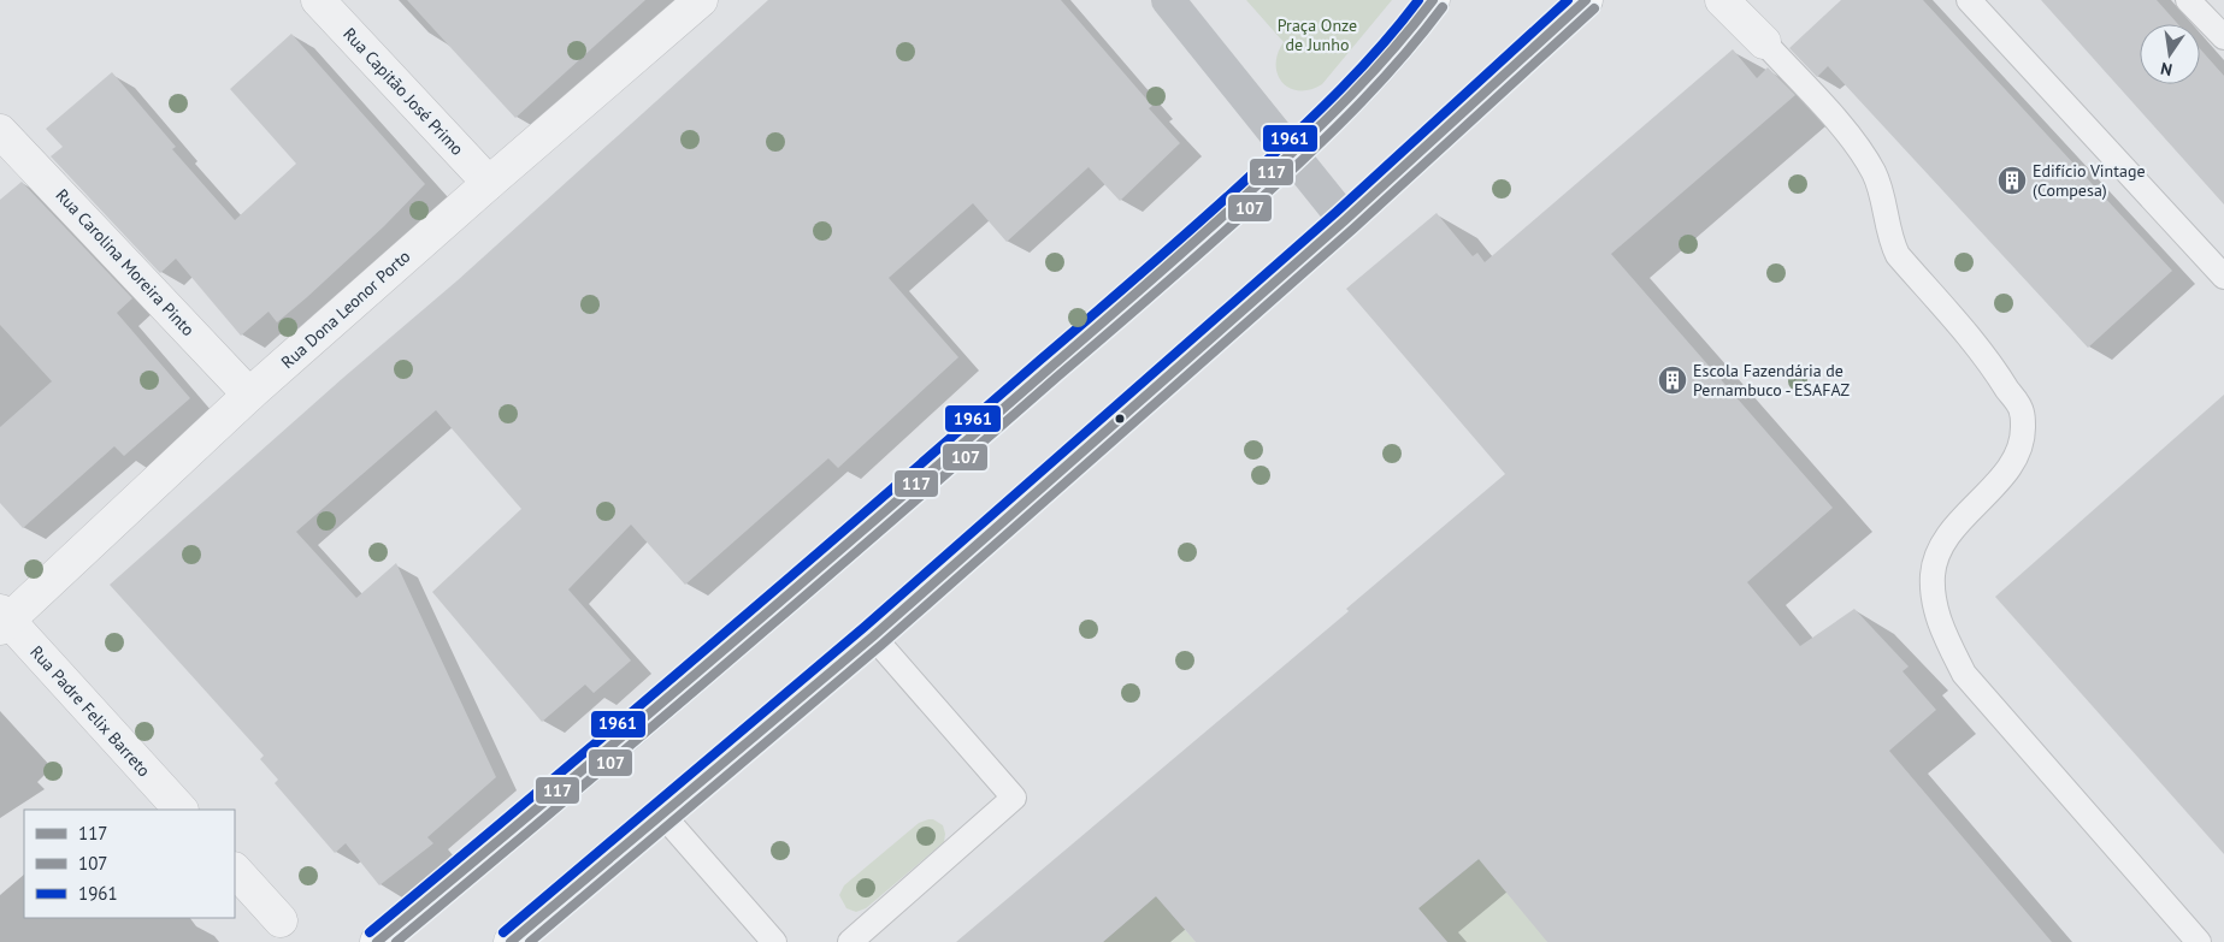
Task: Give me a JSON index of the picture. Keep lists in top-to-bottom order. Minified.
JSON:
{"streets":{"street":["Rua Capitão José Primo","Rua Carolina Moreira Pinto","Rua Dona Leonor Porto","Rua Padre Felix Barreto"]},"crossings":[["Rua Capitão José Primo","Rua Dona Leonor Porto"],["Rua Carolina Moreira Pinto","Rua Dona Leonor Porto"],["Rua Dona Leonor Porto","Rua Padre Felix Barreto"]],"parks":["Praça Onze de Junho"],"places":{"building":["Edifício Vintage (Compesa)","Escola Fazendária de Pernambuco - ESAFAZ"]},"lines":["transit line 117","transit line 1961","transit line 107"],"legend":["117","107","1961"],"north":"bottom"}
